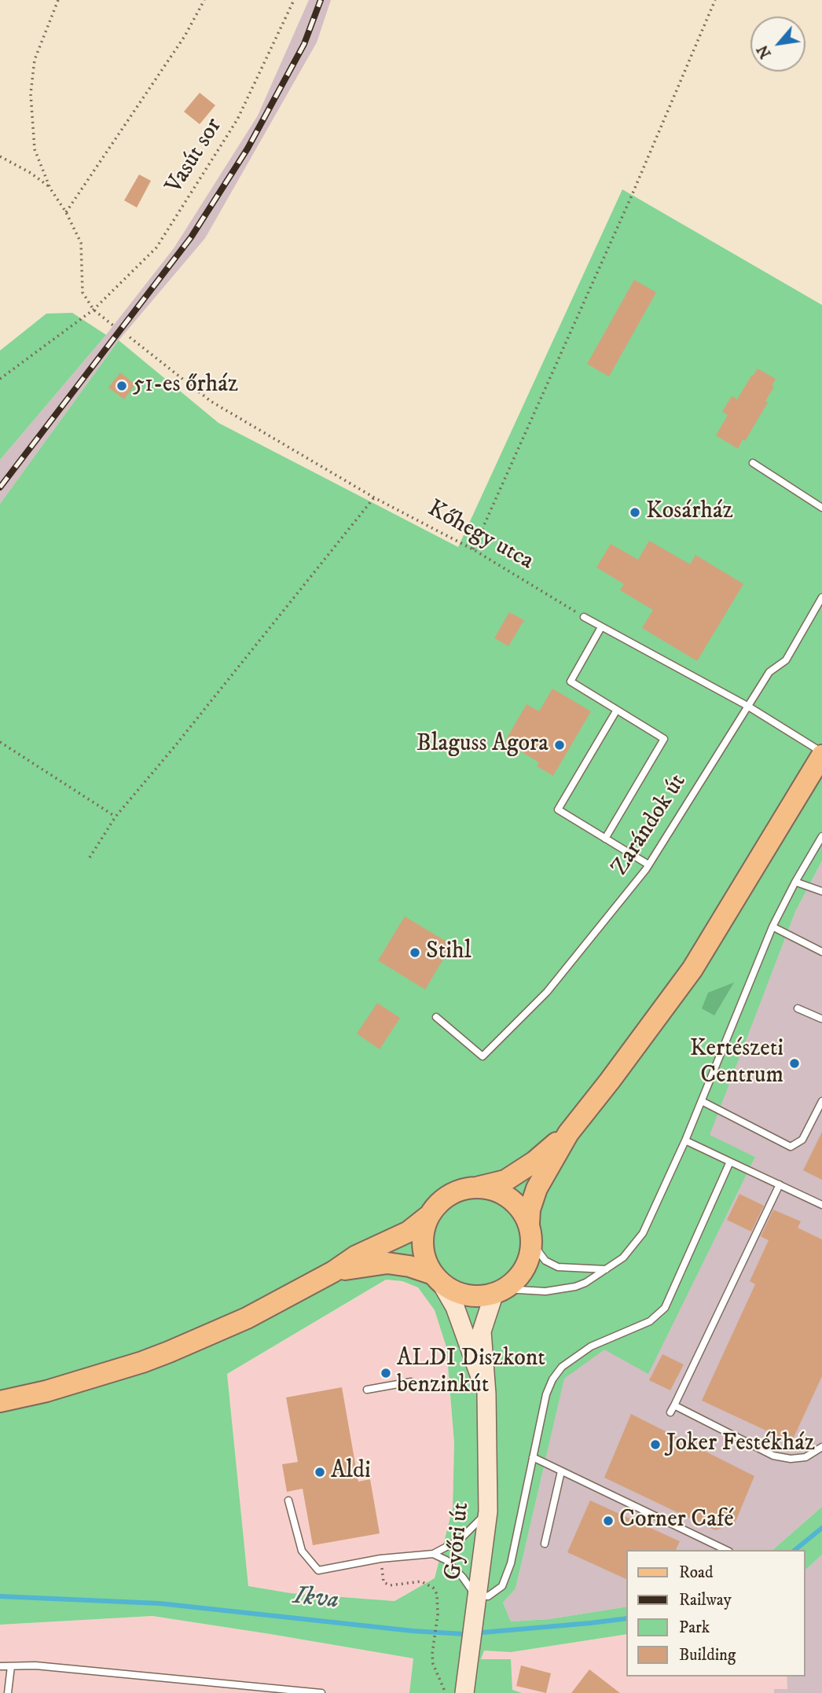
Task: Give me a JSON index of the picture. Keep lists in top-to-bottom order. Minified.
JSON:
{"streets":{"main road":["Győri út"],"lane":["Zarándok út"],"path":["Vasút sor","Kőhegy utca"]},"water":["Ikva"],"places":["51-es őrház","Kosárház","Blaguss Agora","Stihl","Kertészeti Centrum","ALDI Diszkont benzinkút","Joker Festékház","Aldi","Corner Café"],"legend":["Road","Railway","Park","Building"],"north":"bottom left"}
